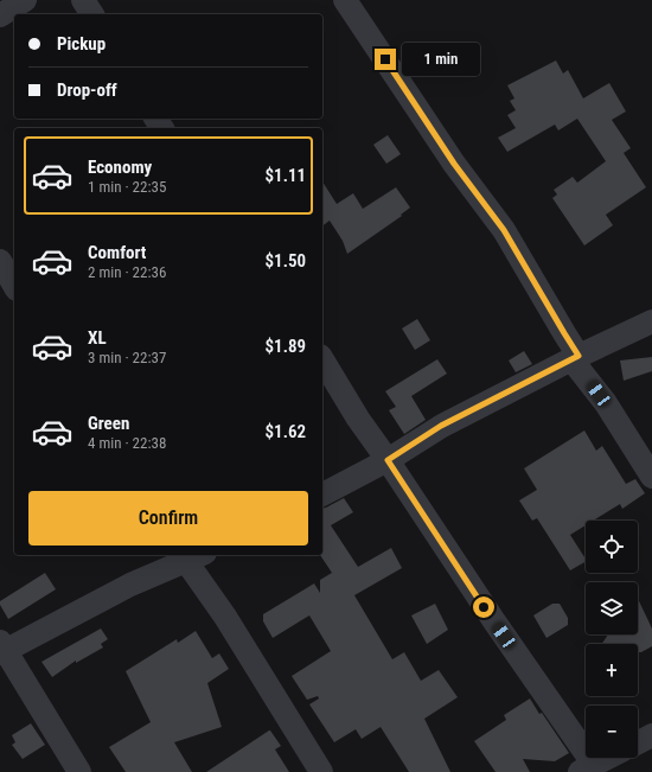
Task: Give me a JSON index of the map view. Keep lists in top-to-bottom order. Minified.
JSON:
{"page":{"banner":["Pickup","Drop-off"],"bubble":"1 min","list":[{"name":"Economy","note":"1 min · 22:35","value":"$1.11"},{"name":"Comfort","note":"2 min · 22:36","value":"$1.50"},{"name":"XL","note":"3 min · 22:37","value":"$1.89"},{"name":"Green","note":"4 min · 22:38","value":"$1.62"}],"buttons":"Confirm","map_buttons":["+","−"]}}
